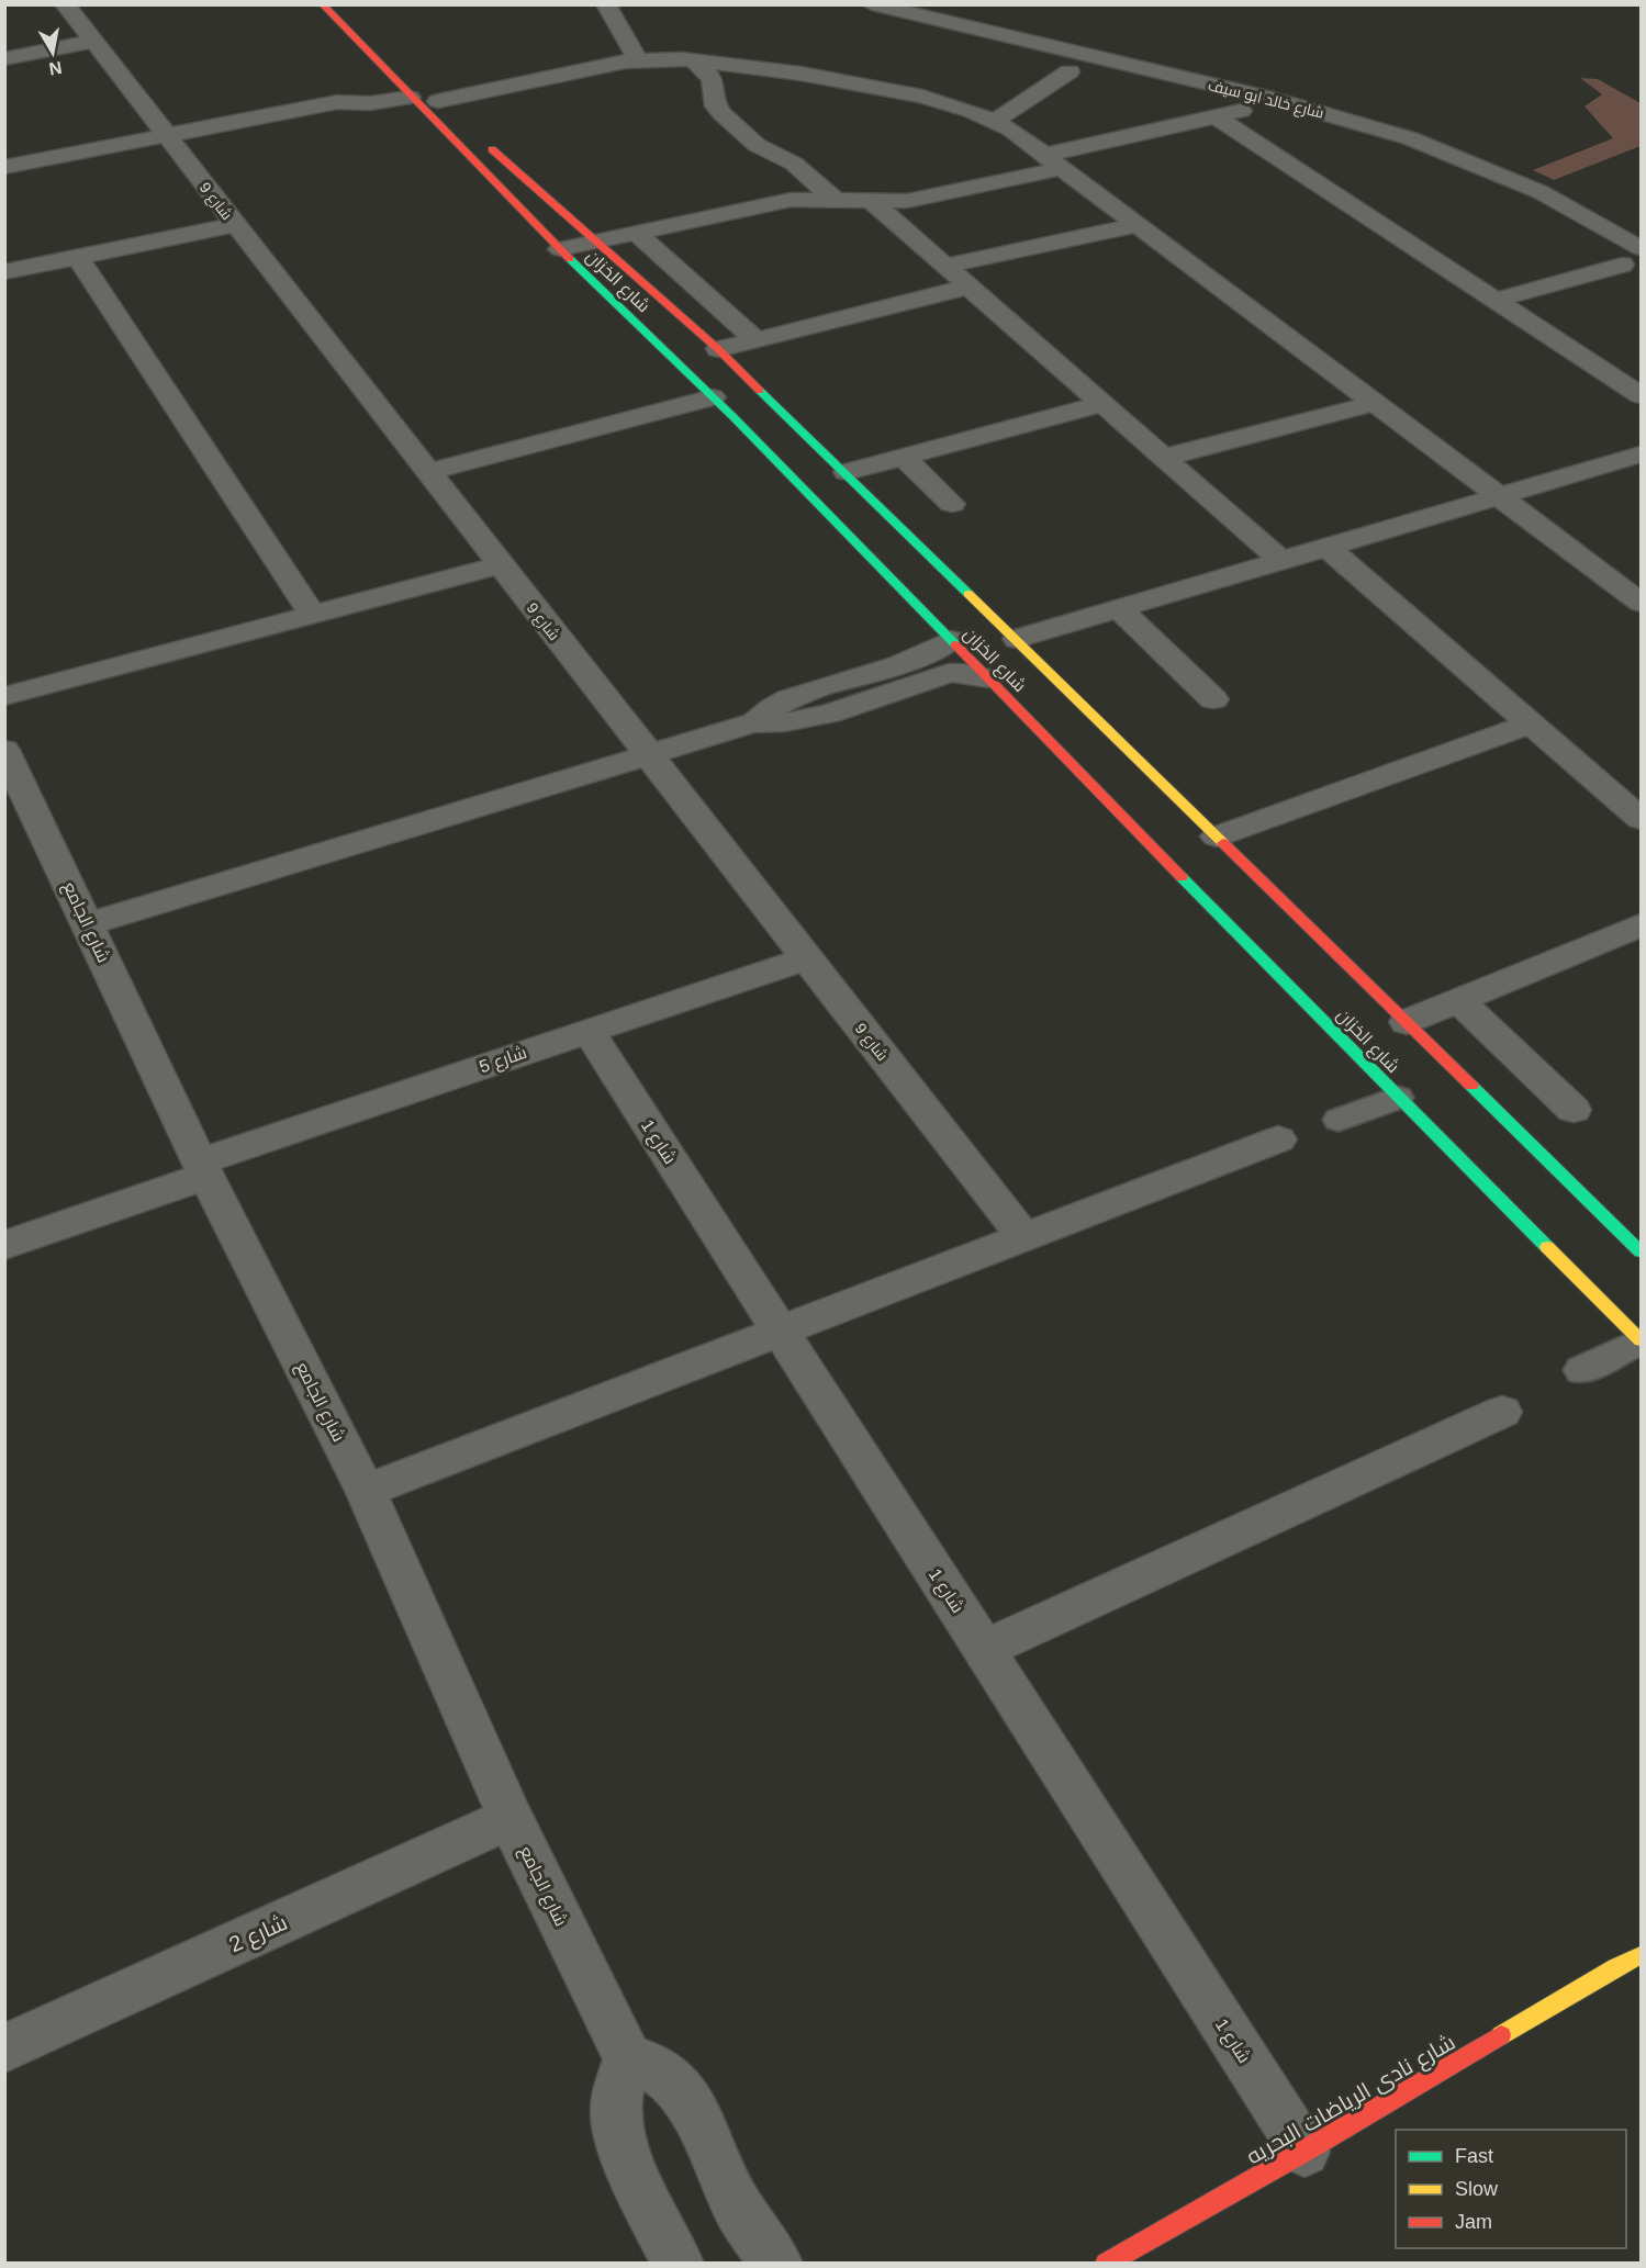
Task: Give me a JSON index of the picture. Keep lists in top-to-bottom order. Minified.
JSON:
{"streets":{"main road":["شارع الخزان","شارع نادى الرياضات البحريه"],"street":["شارع خالد ابو سيف","شارع 9","شارع الجامع","شارع 5","شارع 1","شارع 2"]},"crossings":[["شارع 9","شارع 5"],["شارع الجامع","شارع 5"],["شارع الجامع","شارع 2"],["شارع 5","شارع 1"],["شارع 1","شارع نادى الرياضات البحريه"]],"legend":["Fast","Slow","Jam"],"north":"bottom"}
